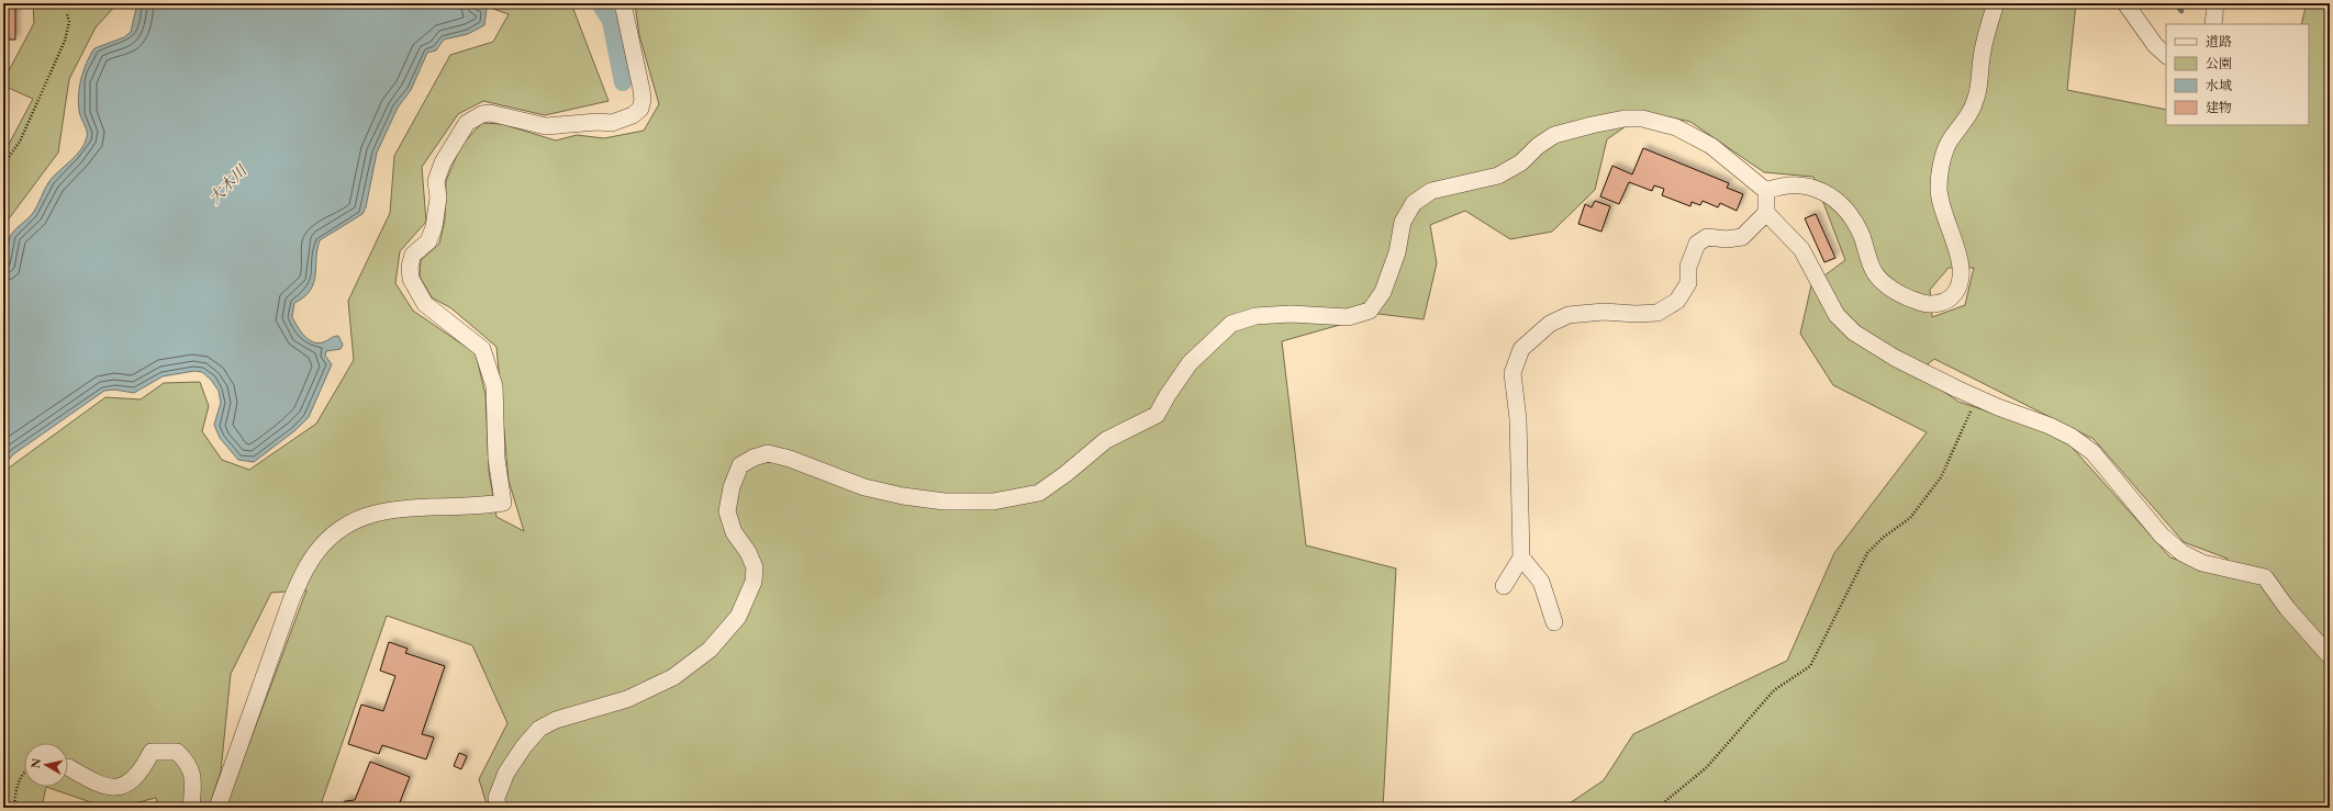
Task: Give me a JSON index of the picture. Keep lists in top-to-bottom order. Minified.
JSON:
{"water":["大木川"],"legend":["道路","公園","水域","建物"],"north":"left"}
